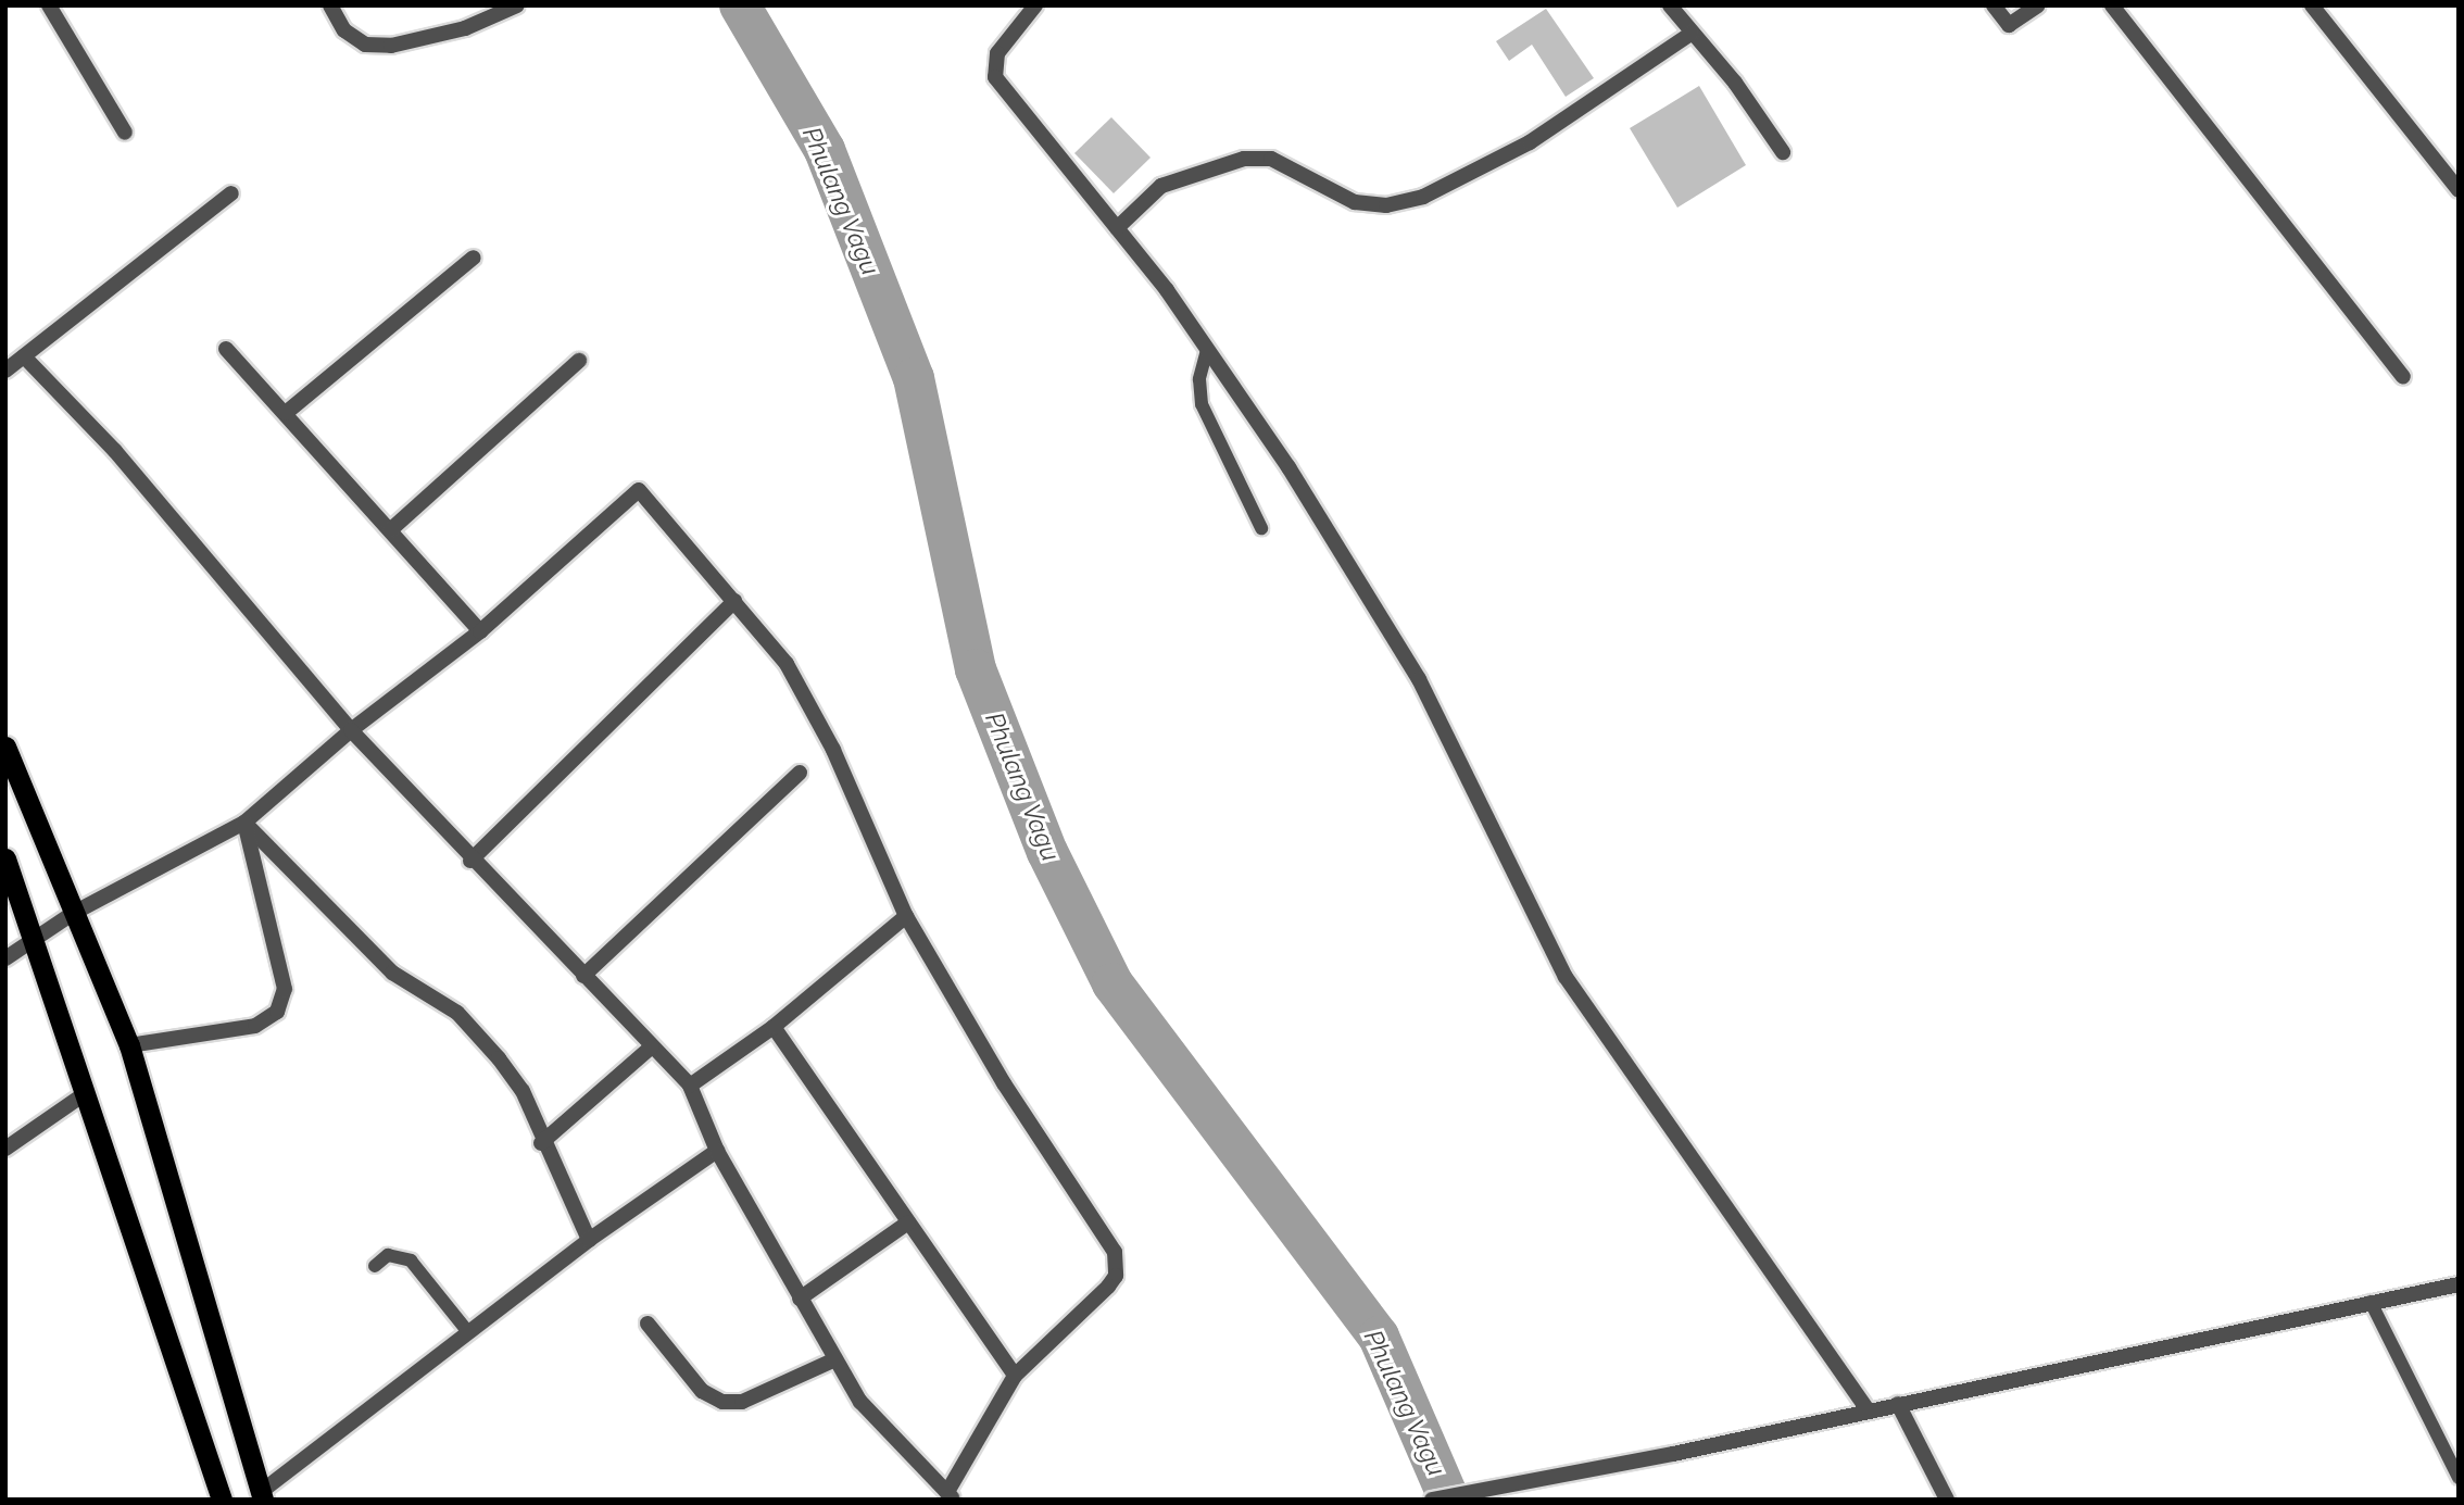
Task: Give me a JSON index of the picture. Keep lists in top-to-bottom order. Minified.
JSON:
{"water":["Phulang Vagu"]}
